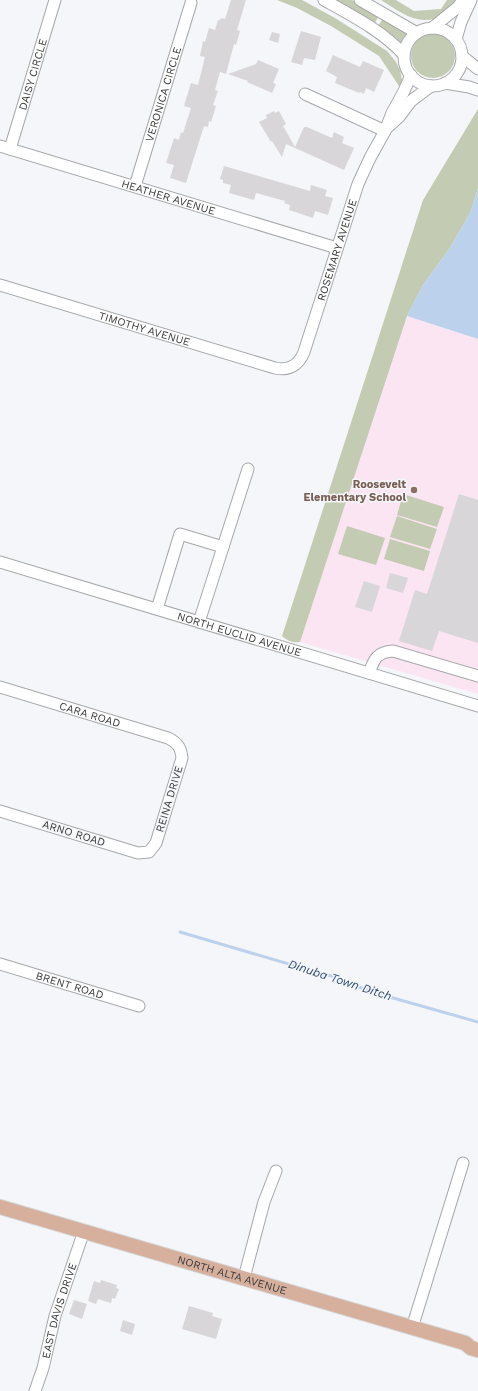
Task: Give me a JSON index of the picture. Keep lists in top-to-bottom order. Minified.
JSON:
{"streets":{"main road":["NORTH ALTA AVENUE"],"street":["DAISY CIRCLE","VERONICA CIRCLE","HEATHER AVENUE","ROSEMARY AVENUE","TIMOTHY AVENUE","NORTH EUCLID AVENUE","CARA ROAD","REINA DRIVE","ARNO ROAD","BRENT ROAD","EAST DAVIS DRIVE"]},"crossings":[["DAISY CIRCLE","HEATHER AVENUE"],["VERONICA CIRCLE","HEATHER AVENUE"],["HEATHER AVENUE","ROSEMARY AVENUE"],["ROSEMARY AVENUE","TIMOTHY AVENUE"],["CARA ROAD","REINA DRIVE"],["REINA DRIVE","ARNO ROAD"],["NORTH ALTA AVENUE","EAST DAVIS DRIVE"]],"water":["Dinuba Town Ditch"],"places":["Roosevelt Elementary School"]}
